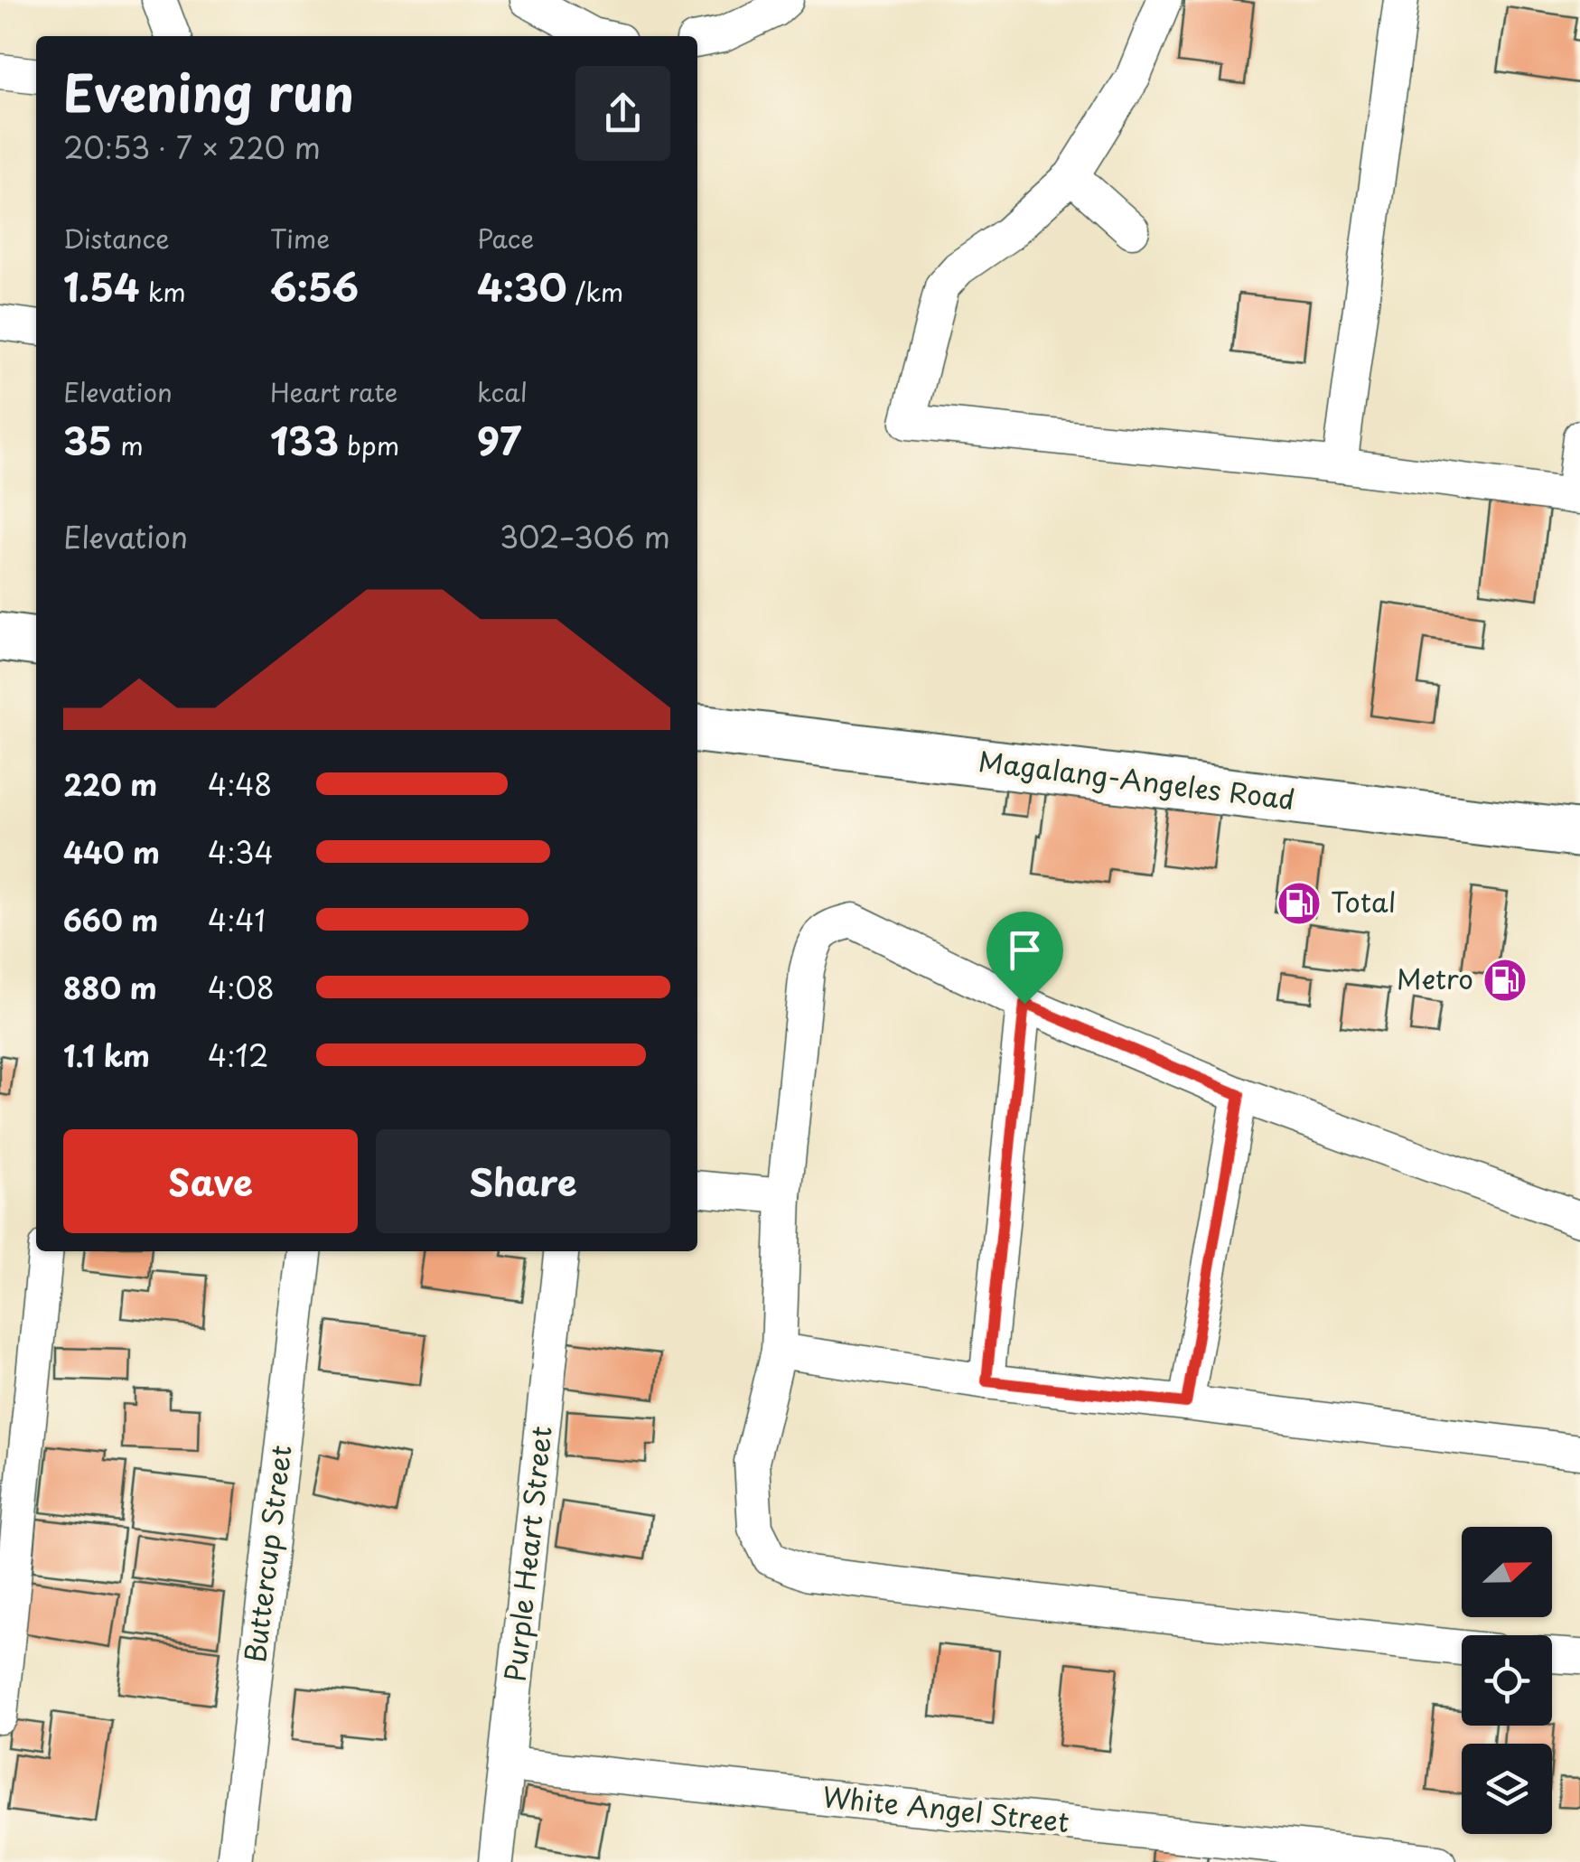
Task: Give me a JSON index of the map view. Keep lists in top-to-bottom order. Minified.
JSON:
{"streets":{"main road":["Magalang-Angeles Road"],"street":["Buttercup Street","Purple Heart Street","White Angel Street"]},"crossings":[["Purple Heart Street","White Angel Street"]],"places":{"fuel station":["Total","Metro"]},"north":"right","page":{"heading":["Evening run","20:53 · 7 × 220 m"],"stats":[["Distance","1.54 km"],["Time","6:56"],["Pace","4:30 /km"],["Elevation","35 m"],["Heart rate","133 bpm"],["kcal","97"]],"chart":["Elevation","302–306 m"],"list":[{"name":"220 m","note":"4:48"},{"name":"440 m","note":"4:34"},{"name":"660 m","note":"4:41"},{"name":"880 m","note":"4:08"},{"name":"1.1 km","note":"4:12"}],"buttons":["Save","Share"]}}
